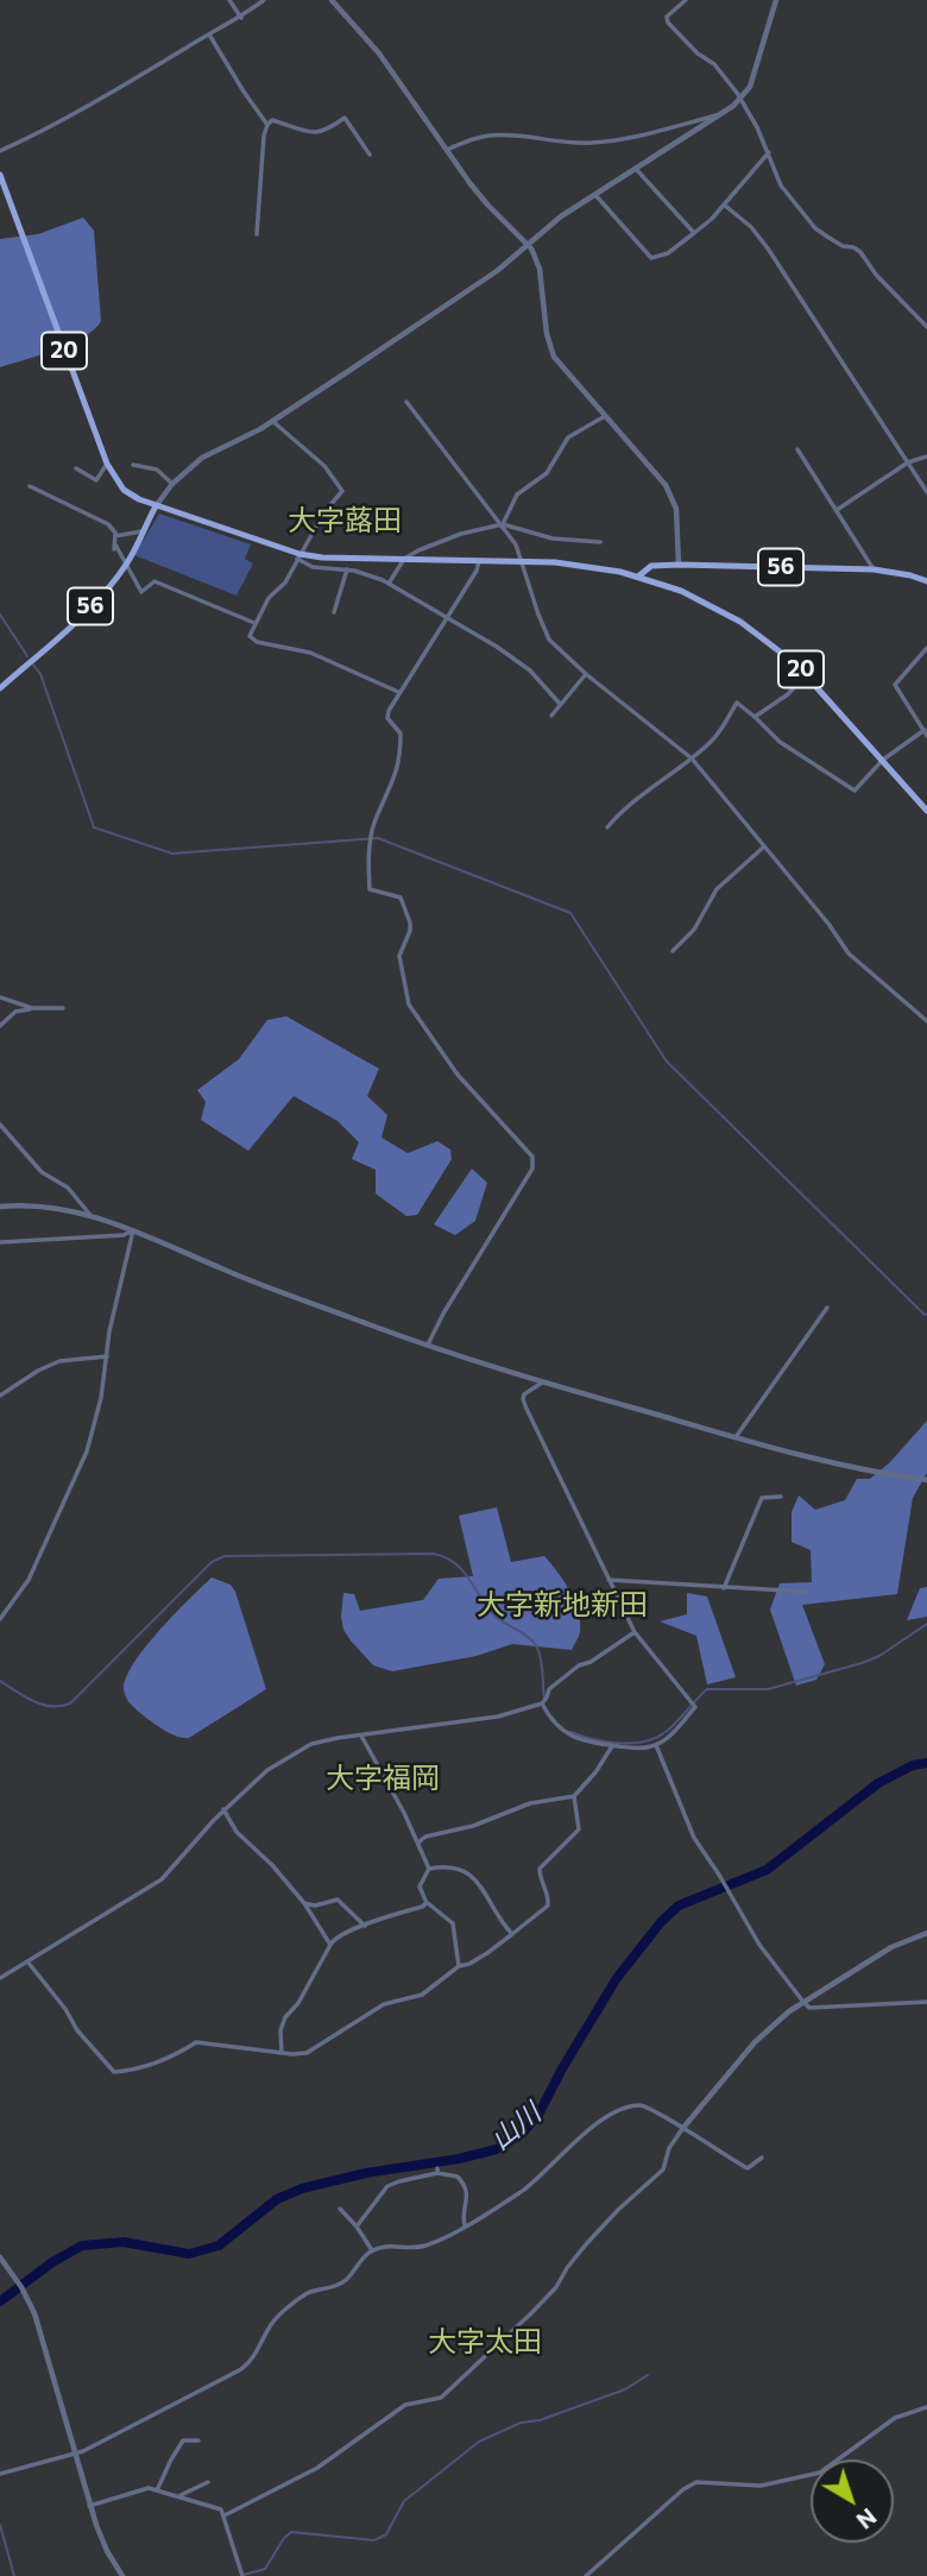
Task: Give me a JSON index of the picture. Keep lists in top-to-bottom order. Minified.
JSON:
{"streets":{"main road":["20","56"]},"crossings":[["20","56"]],"districts":["大字蕗田","大字新地新田","大字福岡","大字太田"],"water":["山川"],"north":"bottom right"}
